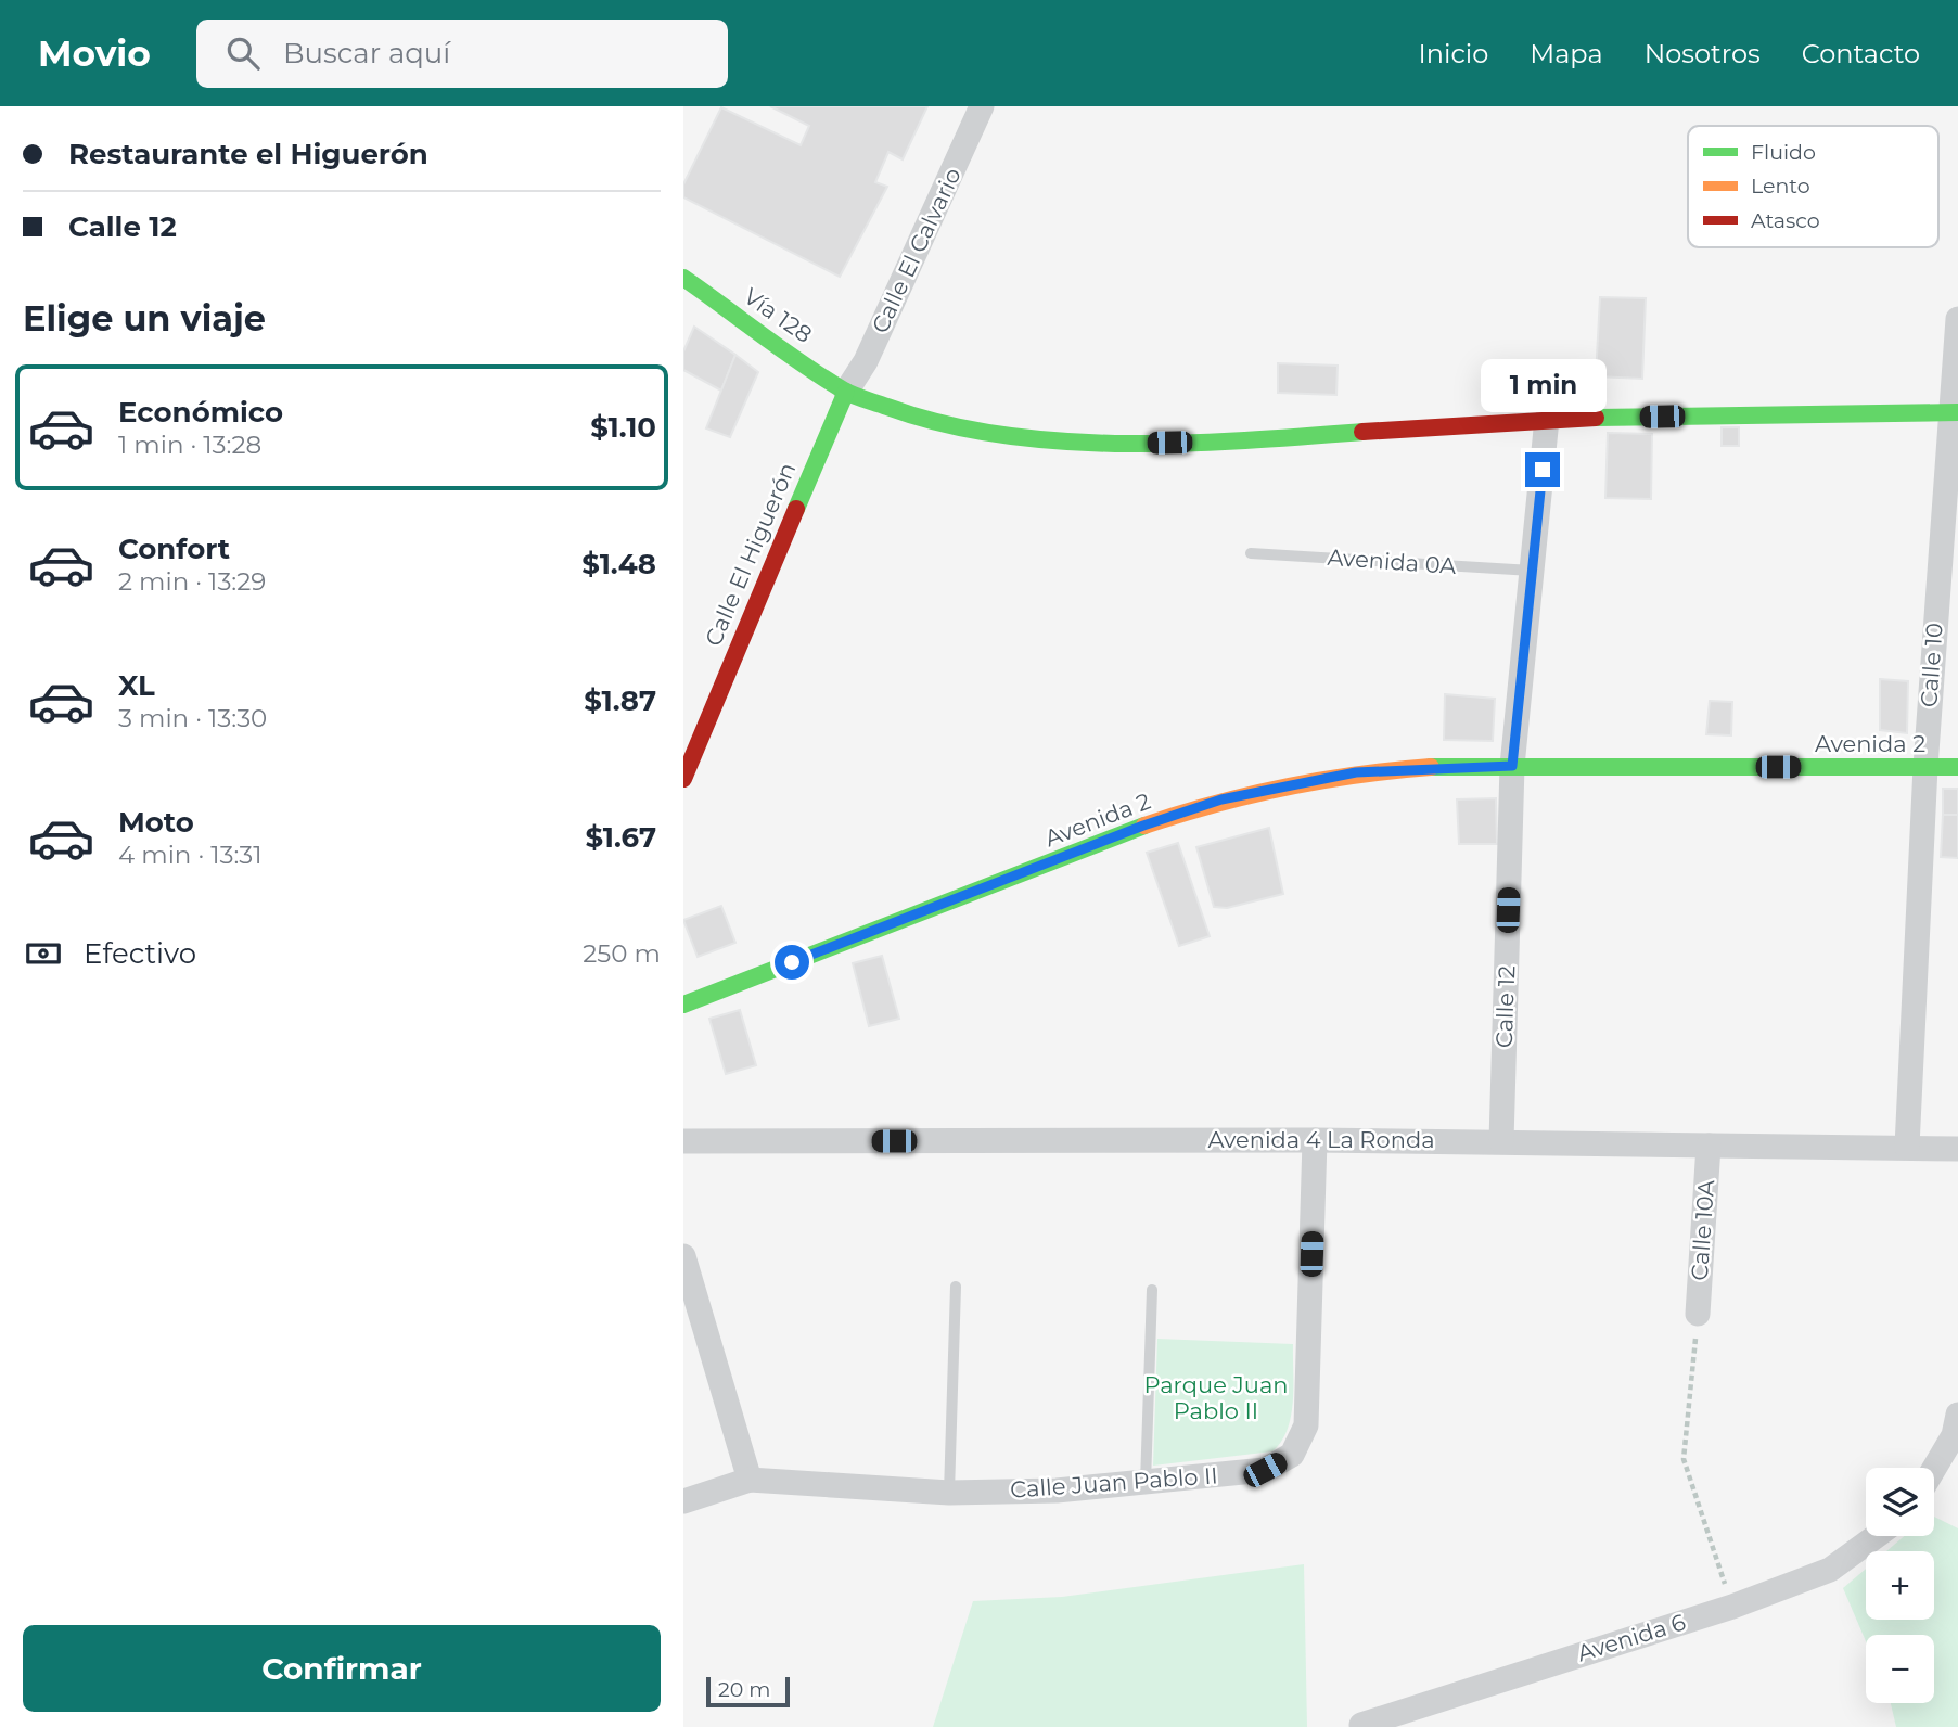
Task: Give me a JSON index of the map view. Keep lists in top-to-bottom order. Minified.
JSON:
{"streets":{"main road":["Vía 128","Calle El Higuerón","Avenida 2"],"street":["Calle El Calvario","Calle 10","Calle 12","Avenida 4 La Ronda","Calle 10A","Calle Juan Pablo II","Avenida 6"],"lane":["Avenida 0A"]},"crossings":[["Calle El Calvario","Vía 128"],["Calle El Calvario","Calle El Higuerón"],["Vía 128","Calle El Higuerón"],["Vía 128","Calle 10"],["Vía 128","Calle 12"],["Avenida 0A","Calle 12"],["Calle 10","Avenida 2"],["Calle 10","Avenida 4 La Ronda"],["Avenida 2","Calle 12"],["Calle 12","Avenida 4 La Ronda"],["Avenida 4 La Ronda","Calle 10A"],["Avenida 4 La Ronda","Calle Juan Pablo II"]],"parks":["Parque Juan Pablo II"],"legend":["Fluido","Lento","Atasco"],"scale_bar":"20 m","page":{"header":"Movio","search":"Buscar aquí","nav":["Inicio","Mapa","Nosotros","Contacto"],"banner":["Restaurante el Higuerón","Calle 12"],"heading":"Elige un viaje","bubble":"1 min","list":[{"name":"Económico","note":"1 min · 13:28","value":"$1.10"},{"name":"Confort","note":"2 min · 13:29","value":"$1.48"},{"name":"XL","note":"3 min · 13:30","value":"$1.87"},{"name":"Moto","note":"4 min · 13:31","value":"$1.67"}],"pay":["Efectivo","250 m"],"map_buttons":["+","−"],"buttons":"Confirmar","scale":"20 m"}}
